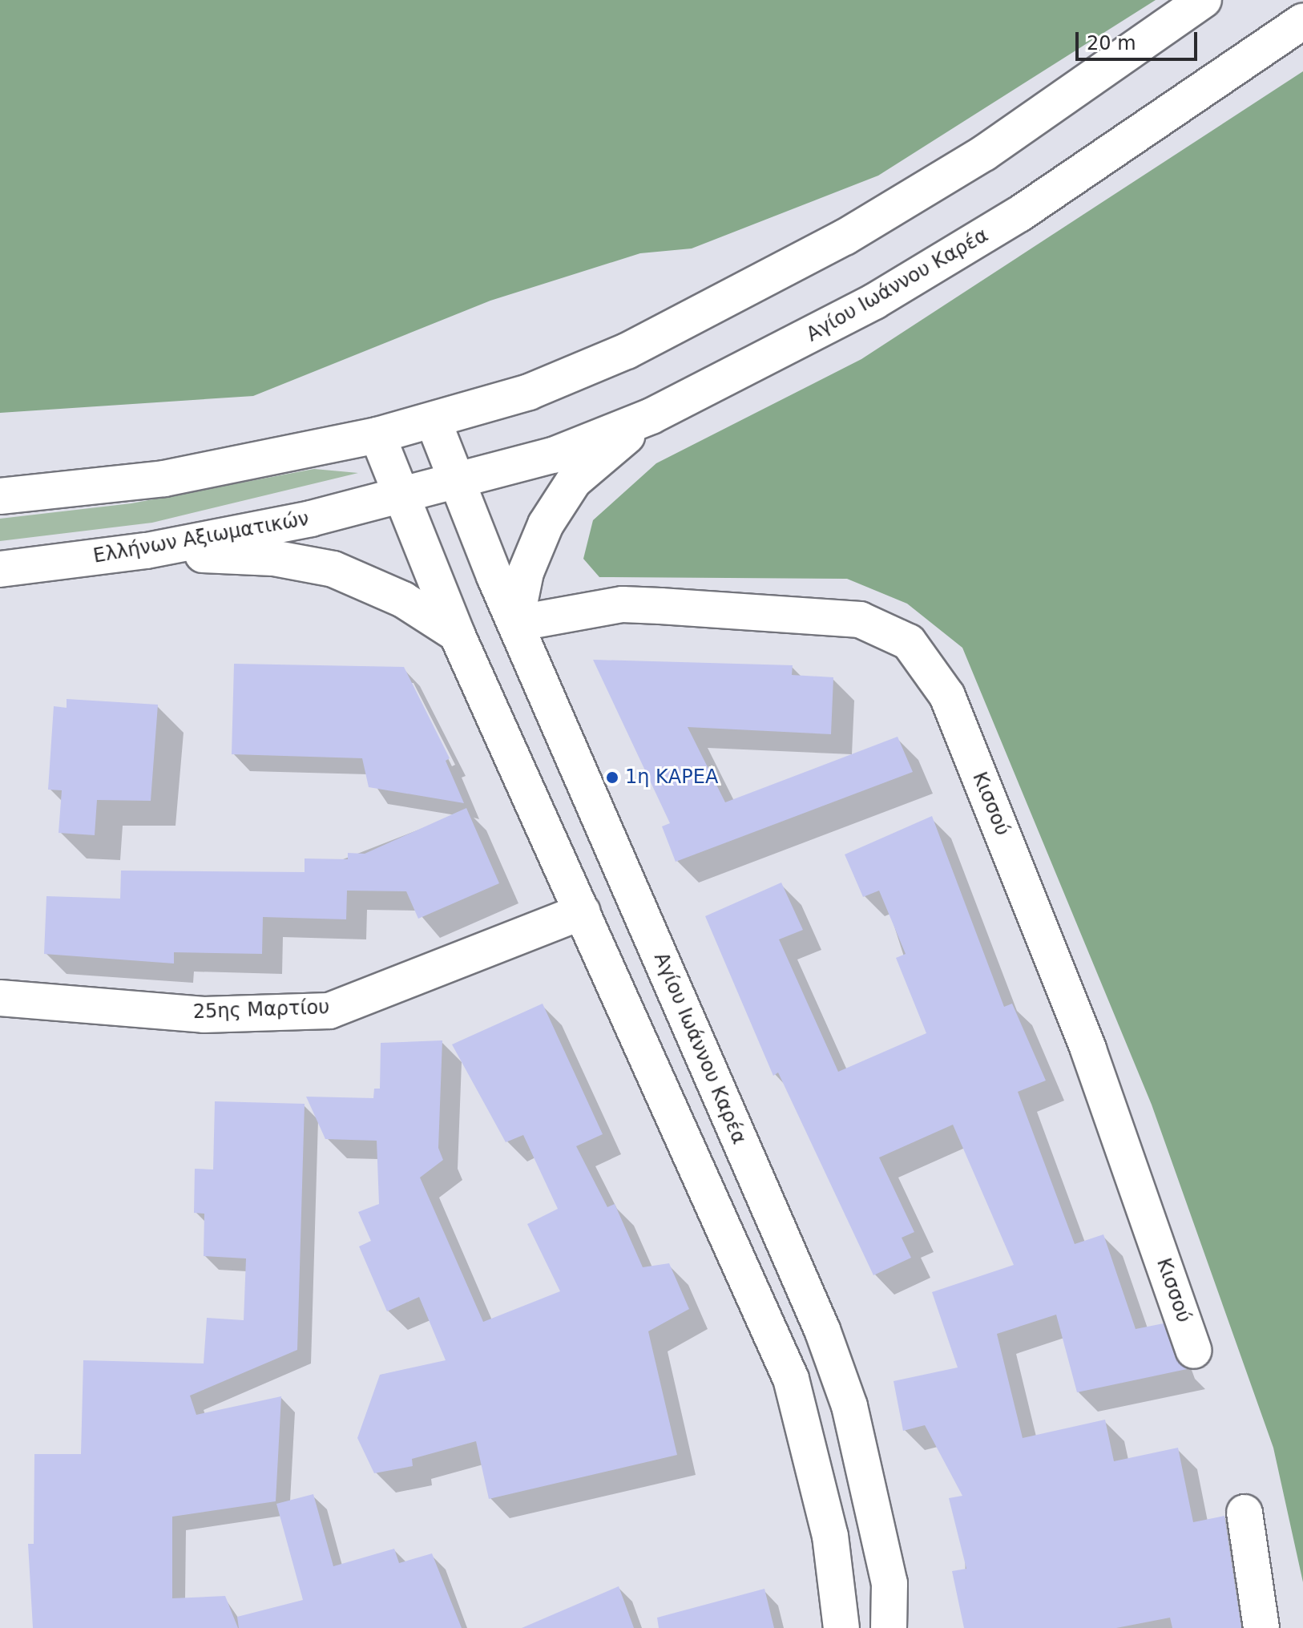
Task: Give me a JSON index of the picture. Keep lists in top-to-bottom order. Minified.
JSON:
{"streets":{"street":["Αγίου Ιωάννου Καρέα","Ελλήνων Αξιωματικών","Κισσού","25ης Μαρτίου"]},"crossings":[["Αγίου Ιωάννου Καρέα","Ελλήνων Αξιωματικών"],["Αγίου Ιωάννου Καρέα","Κισσού"]],"places":["1η ΚΑΡΕΑ"],"scale_bar":"20 m"}
